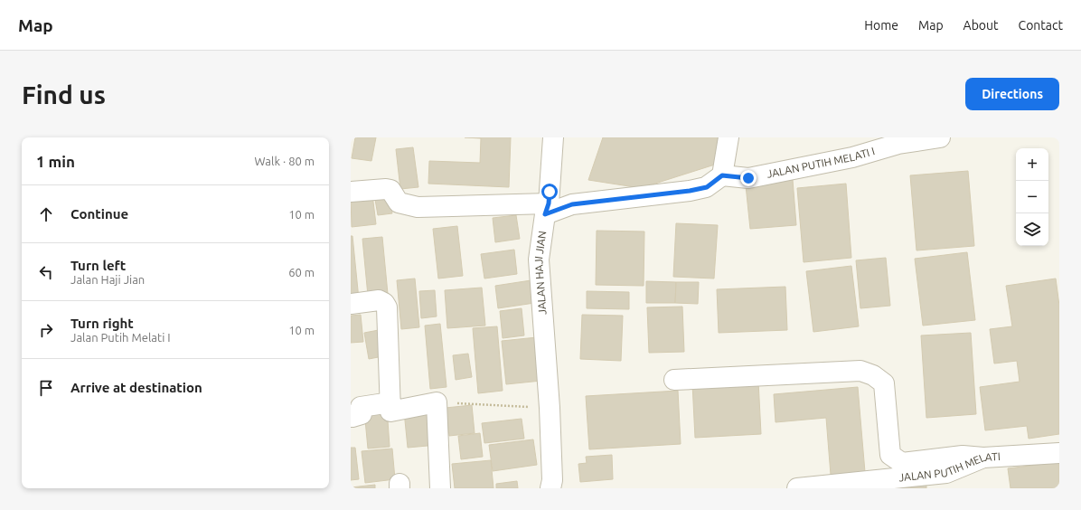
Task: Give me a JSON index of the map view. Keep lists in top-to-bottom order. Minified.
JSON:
{"streets":{"street":["JALAN PUTIH MELATI I","JALAN HAJI JIAN","JALAN PUTIH MELATI"]},"crossings":[["JALAN PUTIH MELATI I","JALAN HAJI JIAN"]],"page":{"header":"Map","nav":["Home","Map","About","Contact"],"buttons":"Directions","title":"Find us","heading":["1 min","Walk · 80 m"],"map_buttons":["+","−"],"list":[["Continue","10 m"],["Turn left","Jalan Haji Jian","60 m"],["Turn right","Jalan Putih Melati I","10 m"],"Arrive at destination"]}}
